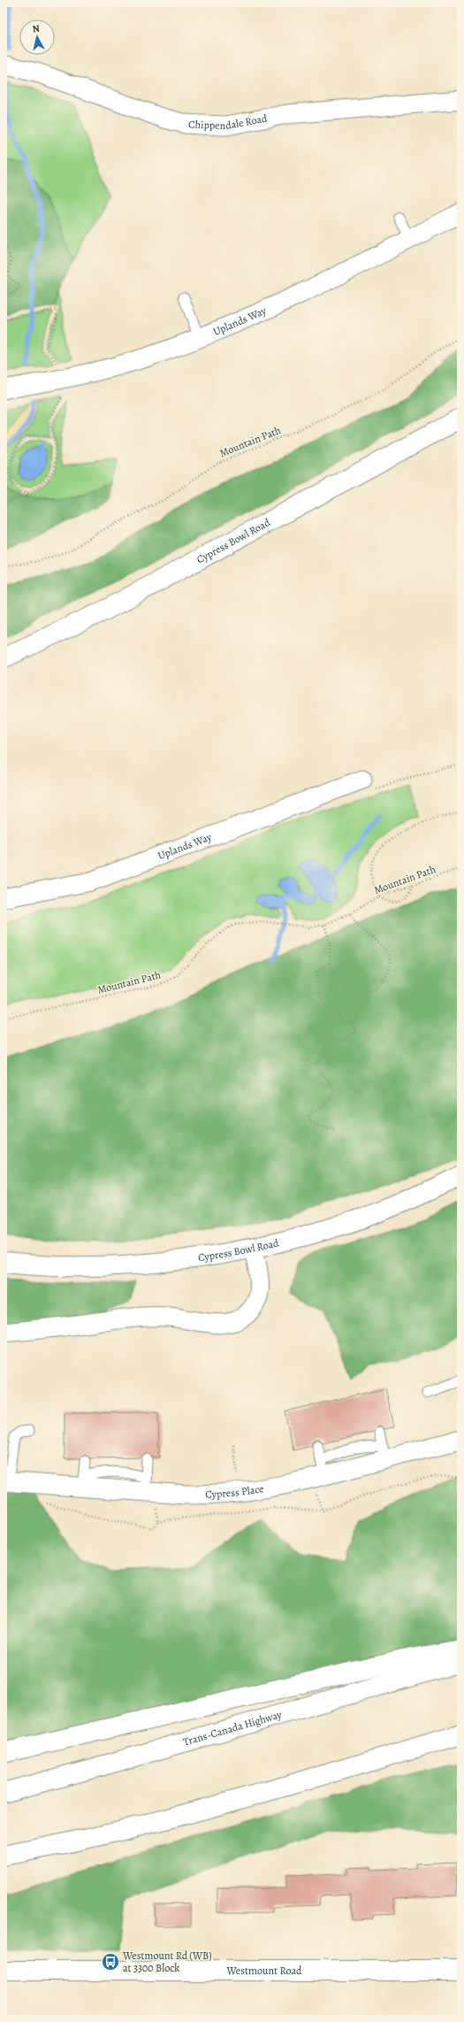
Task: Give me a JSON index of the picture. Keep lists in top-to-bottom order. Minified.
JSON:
{"streets":{"main road":["Cypress Bowl Road","Trans-Canada Highway","Westmount Road"],"street":["Chippendale Road","Uplands Way","Cypress Place"],"path":["Mountain Path"]},"places":{"bus stop":["Westmount Rd (WB) at 3300 Block"]},"north":"top"}
